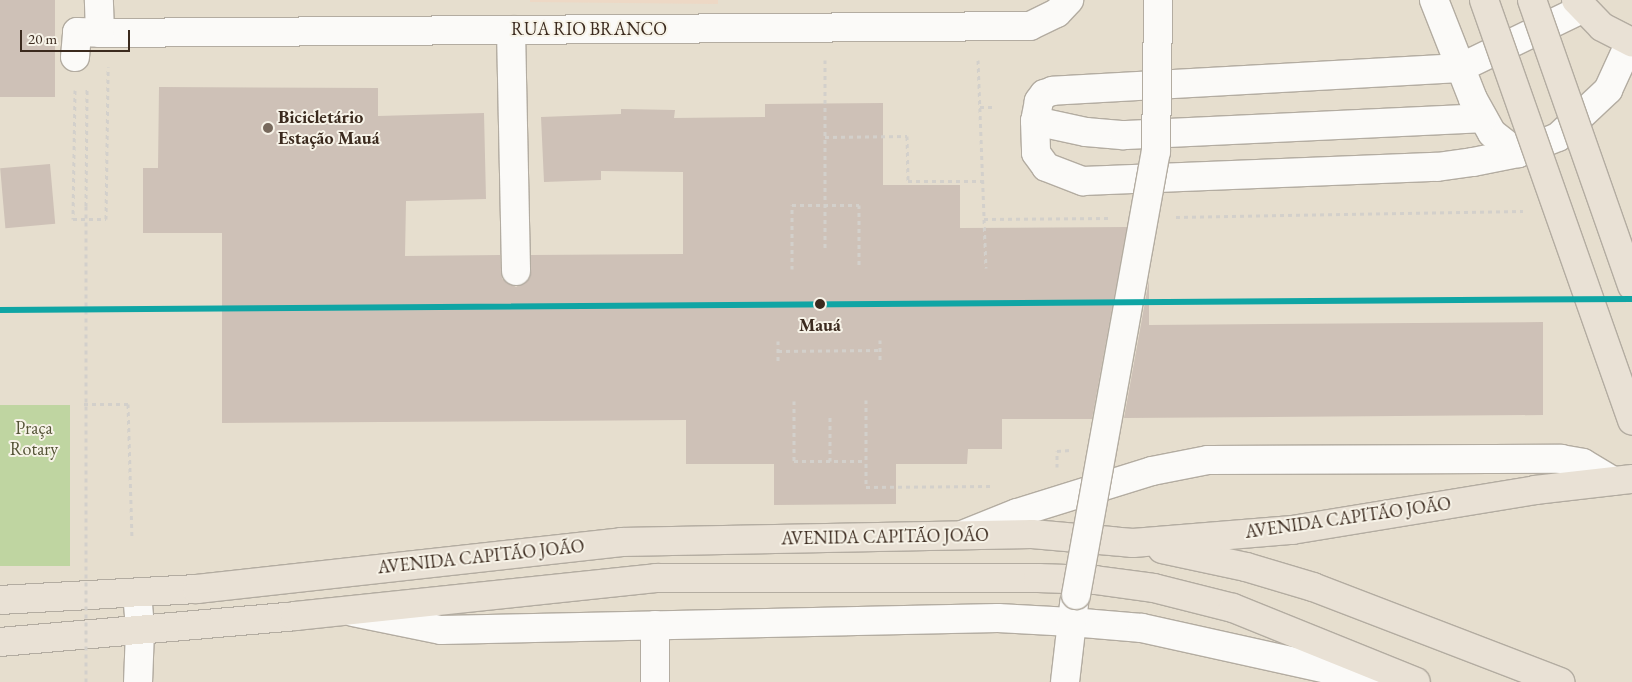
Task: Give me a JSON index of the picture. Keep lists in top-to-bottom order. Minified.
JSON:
{"streets":{"main road":["AVENIDA CAPITÃO JOÃO"],"street":["RUA RIO BRANCO"]},"parks":["Praça Rotary"],"places":["Bicicletário Estação Mauá","Mauá"],"scale_bar":"20 m"}
